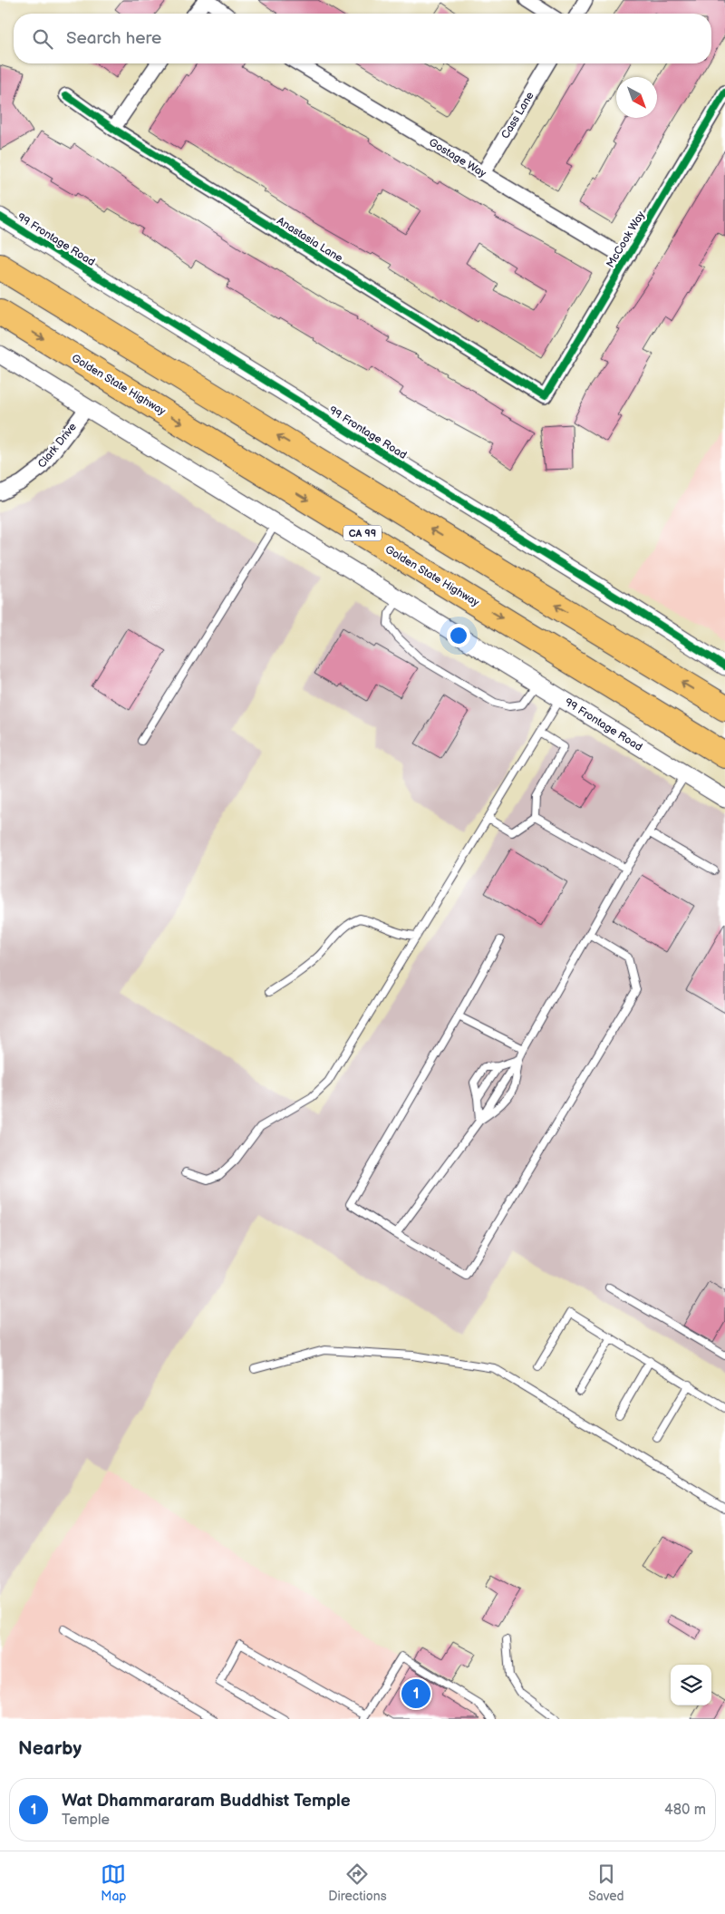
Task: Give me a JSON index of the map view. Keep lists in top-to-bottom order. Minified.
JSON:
{"streets":{"highway":["Golden State Highway","CA 99"],"street":["Cass Lane","Gostage Way","99 Frontage Road","Anastasia Lane","McCook Way","Clark Drive"]},"crossings":[["Cass Lane","Gostage Way"],["Gostage Way","McCook Way"],["99 Frontage Road","Clark Drive"],["Anastasia Lane","McCook Way"]],"north":"bottom right","page":{"search":"Search here","pins":"1","heading":"Nearby","list":[{"mark":"1","name":"Wat Dhammararam Buddhist Temple","note":"Temple","value":"480 m"}],"nav":["Map","Directions","Saved"]}}
